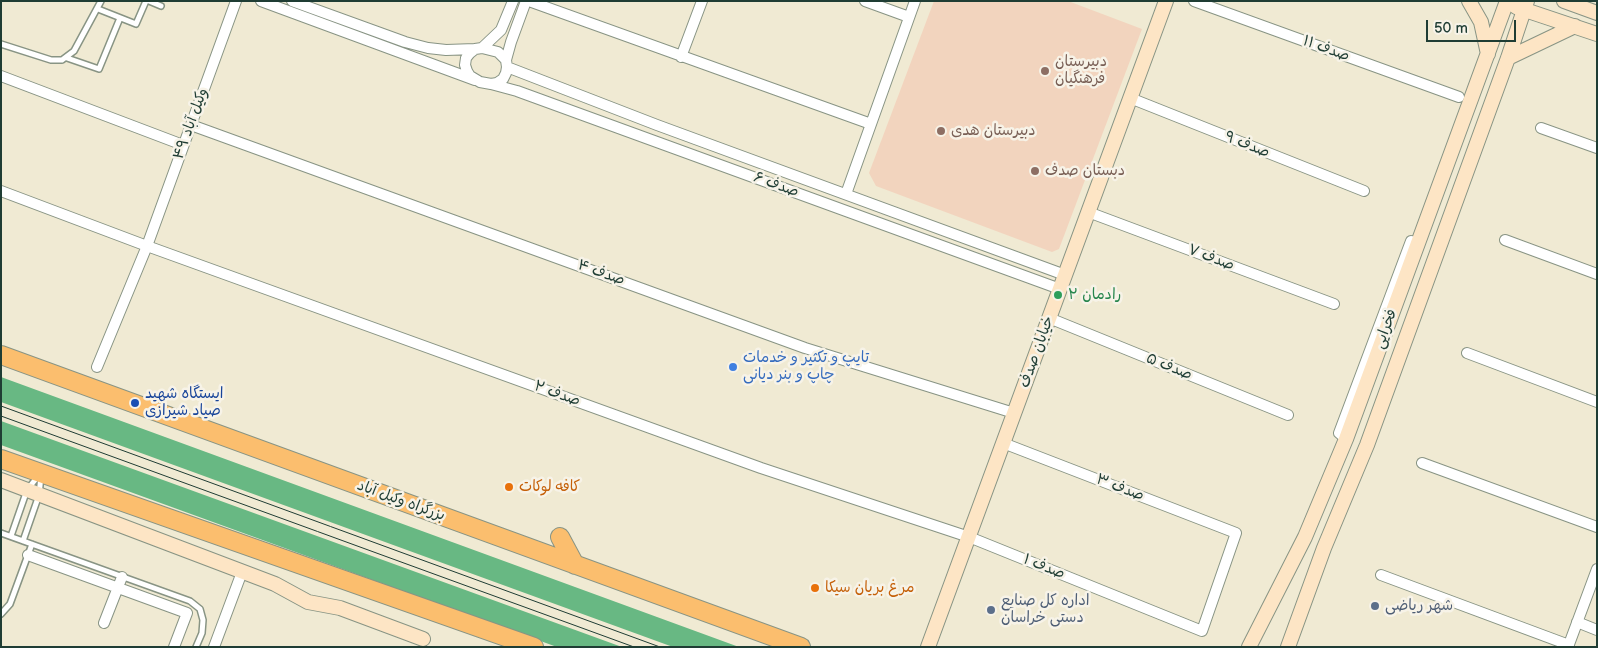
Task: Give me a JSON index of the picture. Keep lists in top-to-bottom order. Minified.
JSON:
{"streets":{"highway":["بزرگراه وکیل آباد"],"street":["صدف ۱۱","وکیل آباد ۴۹","صدف ۹","صدف ۶","صدف ۷","صدف ۴","فخرایی","خیابان صدف","صدف ۵","صدف ۲","صدف ۳","صدف ۱"]},"crossings":[["وکیل آباد ۴۹","صدف ۴"],["وکیل آباد ۴۹","صدف ۲"],["صدف ۹","خیابان صدف"],["صدف ۶","خیابان صدف"],["صدف ۷","خیابان صدف"],["صدف ۴","خیابان صدف"],["خیابان صدف","صدف ۵"],["خیابان صدف","صدف ۲"],["خیابان صدف","صدف ۳"],["خیابان صدف","صدف ۱"],["صدف ۲","صدف ۱"],["صدف ۳","صدف ۱"]],"places":["دبیرستان فرهنگیان","دبیرستان هدی","دبستان صدف","رادمان ۲","تایپ و تکثیر و خدمات چاپ و بنر دیانی","ایستگاه شهید صیاد شیرازی","کافه لوکات","مرغ بریان سیکا","شهر ریاضی","اداره کل صنایع دستی خراسان"],"scale_bar":"50 m"}
